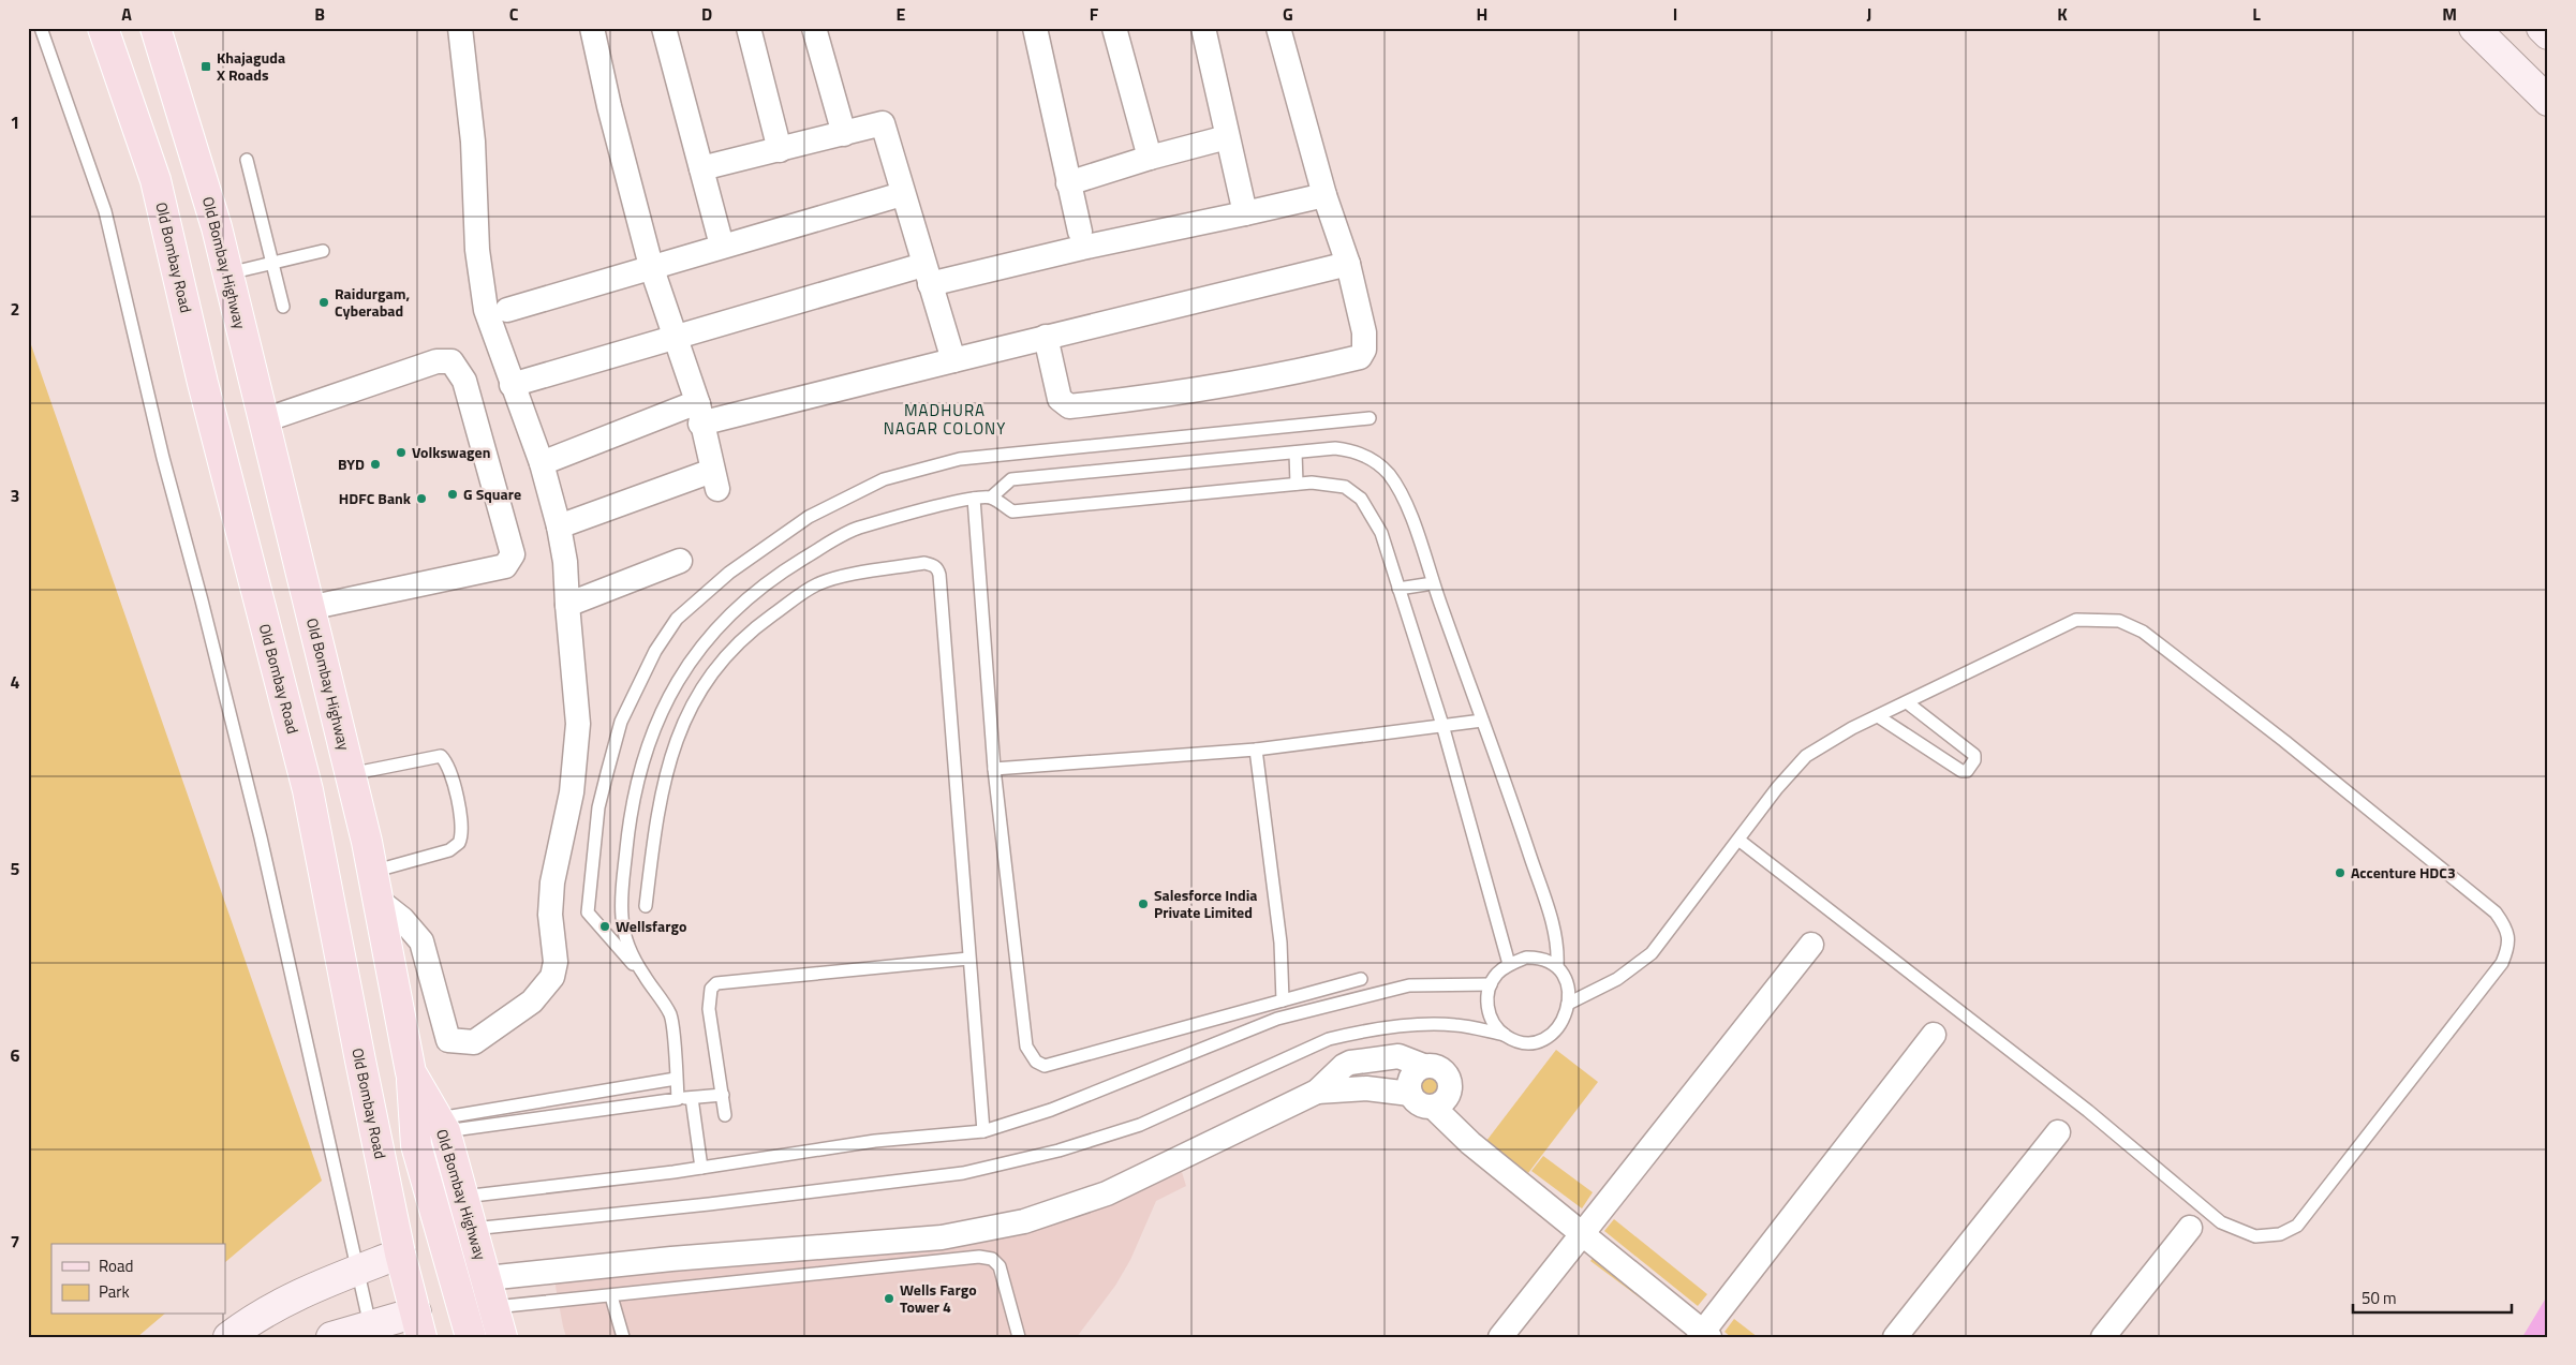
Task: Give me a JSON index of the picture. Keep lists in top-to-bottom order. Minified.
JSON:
{"streets":{"main road":["Old Bombay Road","Old Bombay Highway"]},"districts":["MADHURA NAGAR COLONY"],"places":{"transit":["Khajaguda X Roads"],"other":["Raidurgam, Cyberabad","Volkswagen","BYD","G Square","HDFC Bank","Accenture HDC3","Salesforce India Private Limited","Wellsfargo","Wells Fargo Tower 4"]},"legend":["Road","Park"],"scale_bar":"50 m","grid":{"columns":["A","B","C","D","E","F","G","H","I","J","K","L","M"],"rows":["1","2","3","4","5","6","7"]}}
